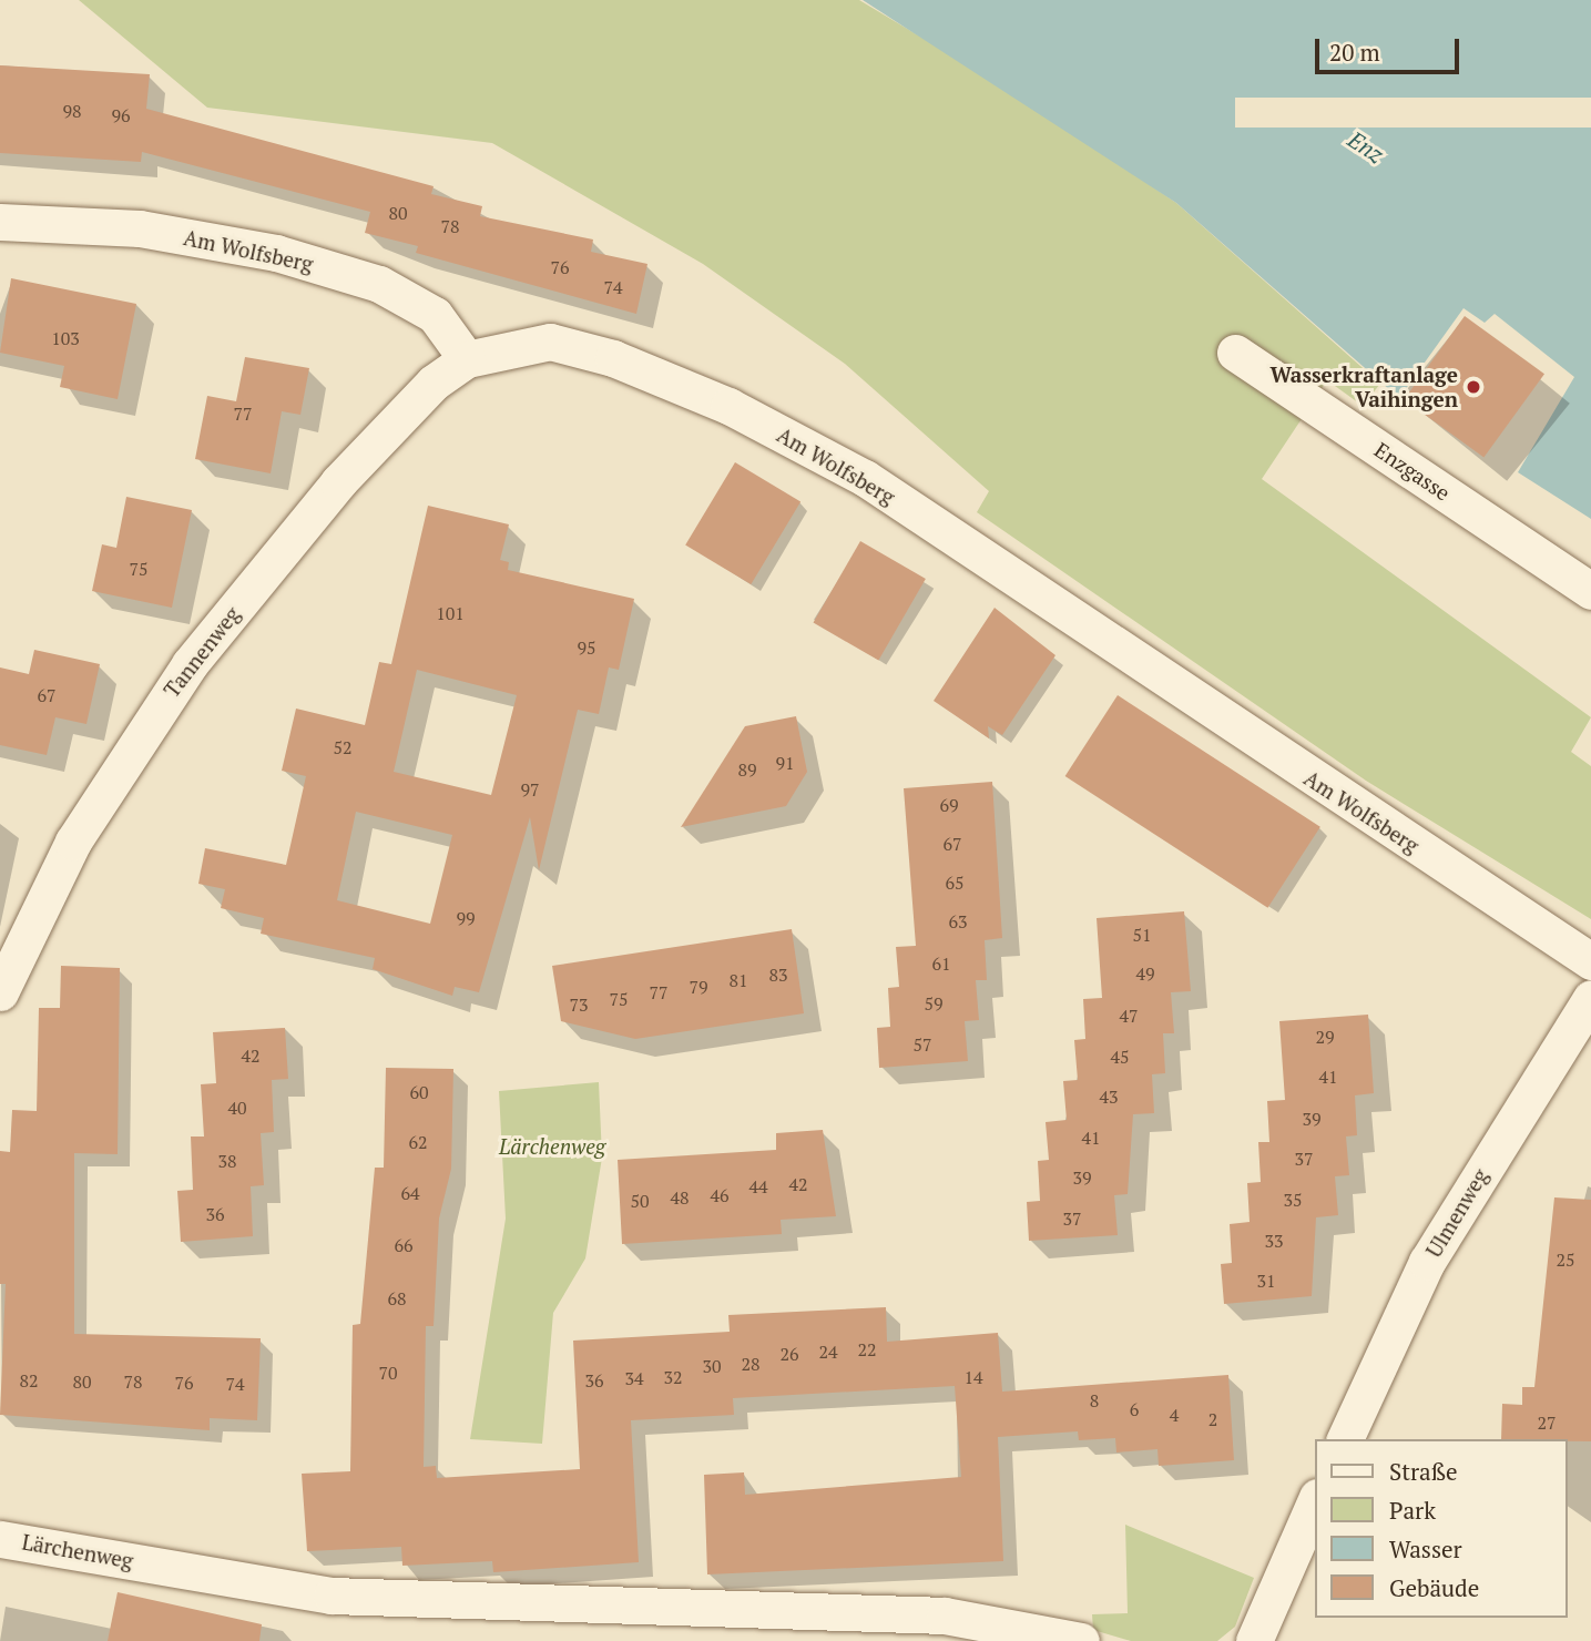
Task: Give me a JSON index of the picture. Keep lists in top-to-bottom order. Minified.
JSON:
{"streets":{"street":["Am Wolfsberg","Enzgasse","Tannenweg","Ulmenweg","Lärchenweg"]},"crossings":[["Am Wolfsberg","Tannenweg"]],"water":["Enz"],"parks":["Lärchenweg"],"places":["Wasserkraftanlage Vaihingen"],"house_numbers":["98","96","80","78","76","74","103","77","75","101","95","67","52","91","89","97","69","67","65","99","63","51","61","49","83","81","79","77","75","59","73","47","29","57","42","45","41","60","43","40","39","41","62","37","38","39","42","44","64","46","48","35","50","36","37","33","66","25","31","68","22","24","26","28","30","70","32","14","34","82","36","80","78","76","74","8","6","4","2","27"],"legend":["Straße","Park","Wasser","Gebäude"],"scale_bar":"20 m"}
